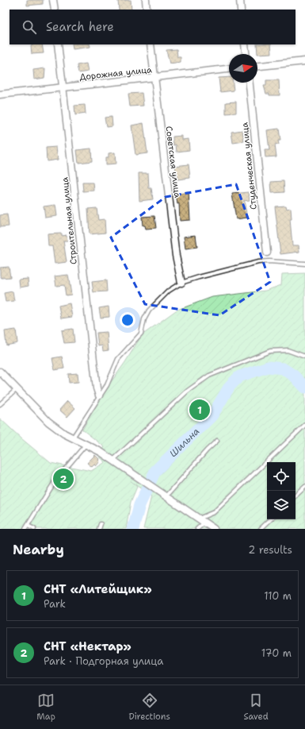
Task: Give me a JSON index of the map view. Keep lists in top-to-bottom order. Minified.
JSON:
{"streets":{"street":["Дорожная улица","Советская улица","Студенческая улица","Строительная улица"]},"crossings":[["Дорожная улица","Советская улица"],["Дорожная улица","Строительная улица"]],"water":["Шильна"],"north":"right","page":{"search":"Search here","pins":["1","2"],"heading":["Nearby","2 results"],"list":[{"mark":"1","name":"СНТ «Литейщик»","note":"Park","value":"110 m"},{"mark":"2","name":"СНТ «Нектар»","note":"Park · Подгорная улица","value":"170 m"}],"nav":["Map","Directions","Saved"]}}
